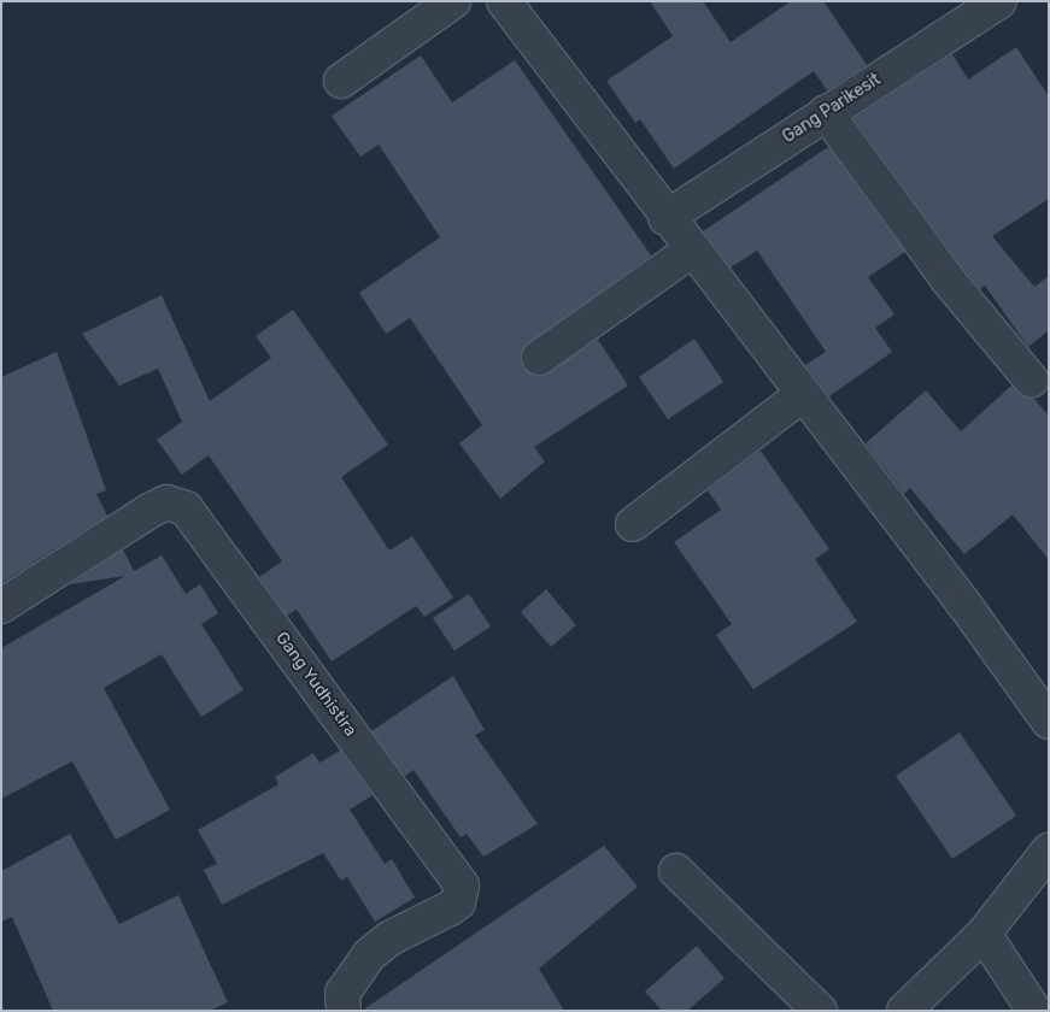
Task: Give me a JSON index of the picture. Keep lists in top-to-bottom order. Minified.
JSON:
{"streets":{"street":["Gang Parikesit","Gang Yudhistira"]}}
